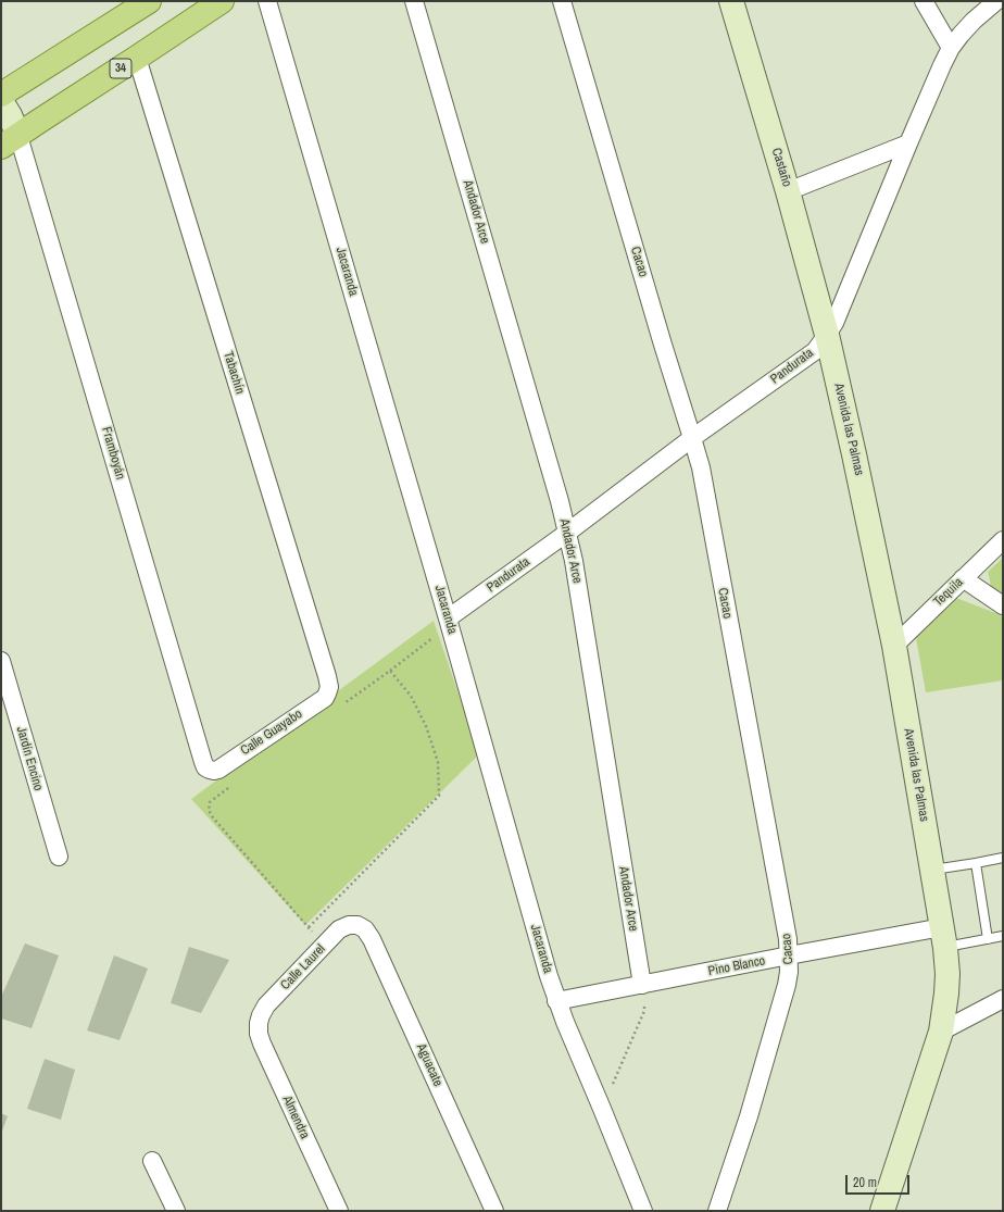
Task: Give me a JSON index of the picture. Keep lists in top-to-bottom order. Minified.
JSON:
{"streets":{"main road":["34"],"street":["Castaño","Andador Arce","Cacao","Jacaranda","Pandurata","Tabachín","Avenida las Palmas","Framboyán","Tequila","Calle Guayabo","Jardín Encino","Pino Blanco","Calle Laurel","Aguacate","Almendra"]},"crossings":[["34","Tabachín"],["34","Framboyán"],["Castaño","Pandurata"],["Castaño","Avenida las Palmas"],["Andador Arce","Pandurata"],["Andador Arce","Pino Blanco"],["Cacao","Pandurata"],["Cacao","Pino Blanco"],["Jacaranda","Pandurata"],["Jacaranda","Pino Blanco"],["Pandurata","Avenida las Palmas"],["Tabachín","Calle Guayabo"],["Avenida las Palmas","Tequila"],["Avenida las Palmas","Pino Blanco"],["Framboyán","Calle Guayabo"],["Calle Laurel","Aguacate"],["Calle Laurel","Almendra"]],"scale_bar":"20 m"}
